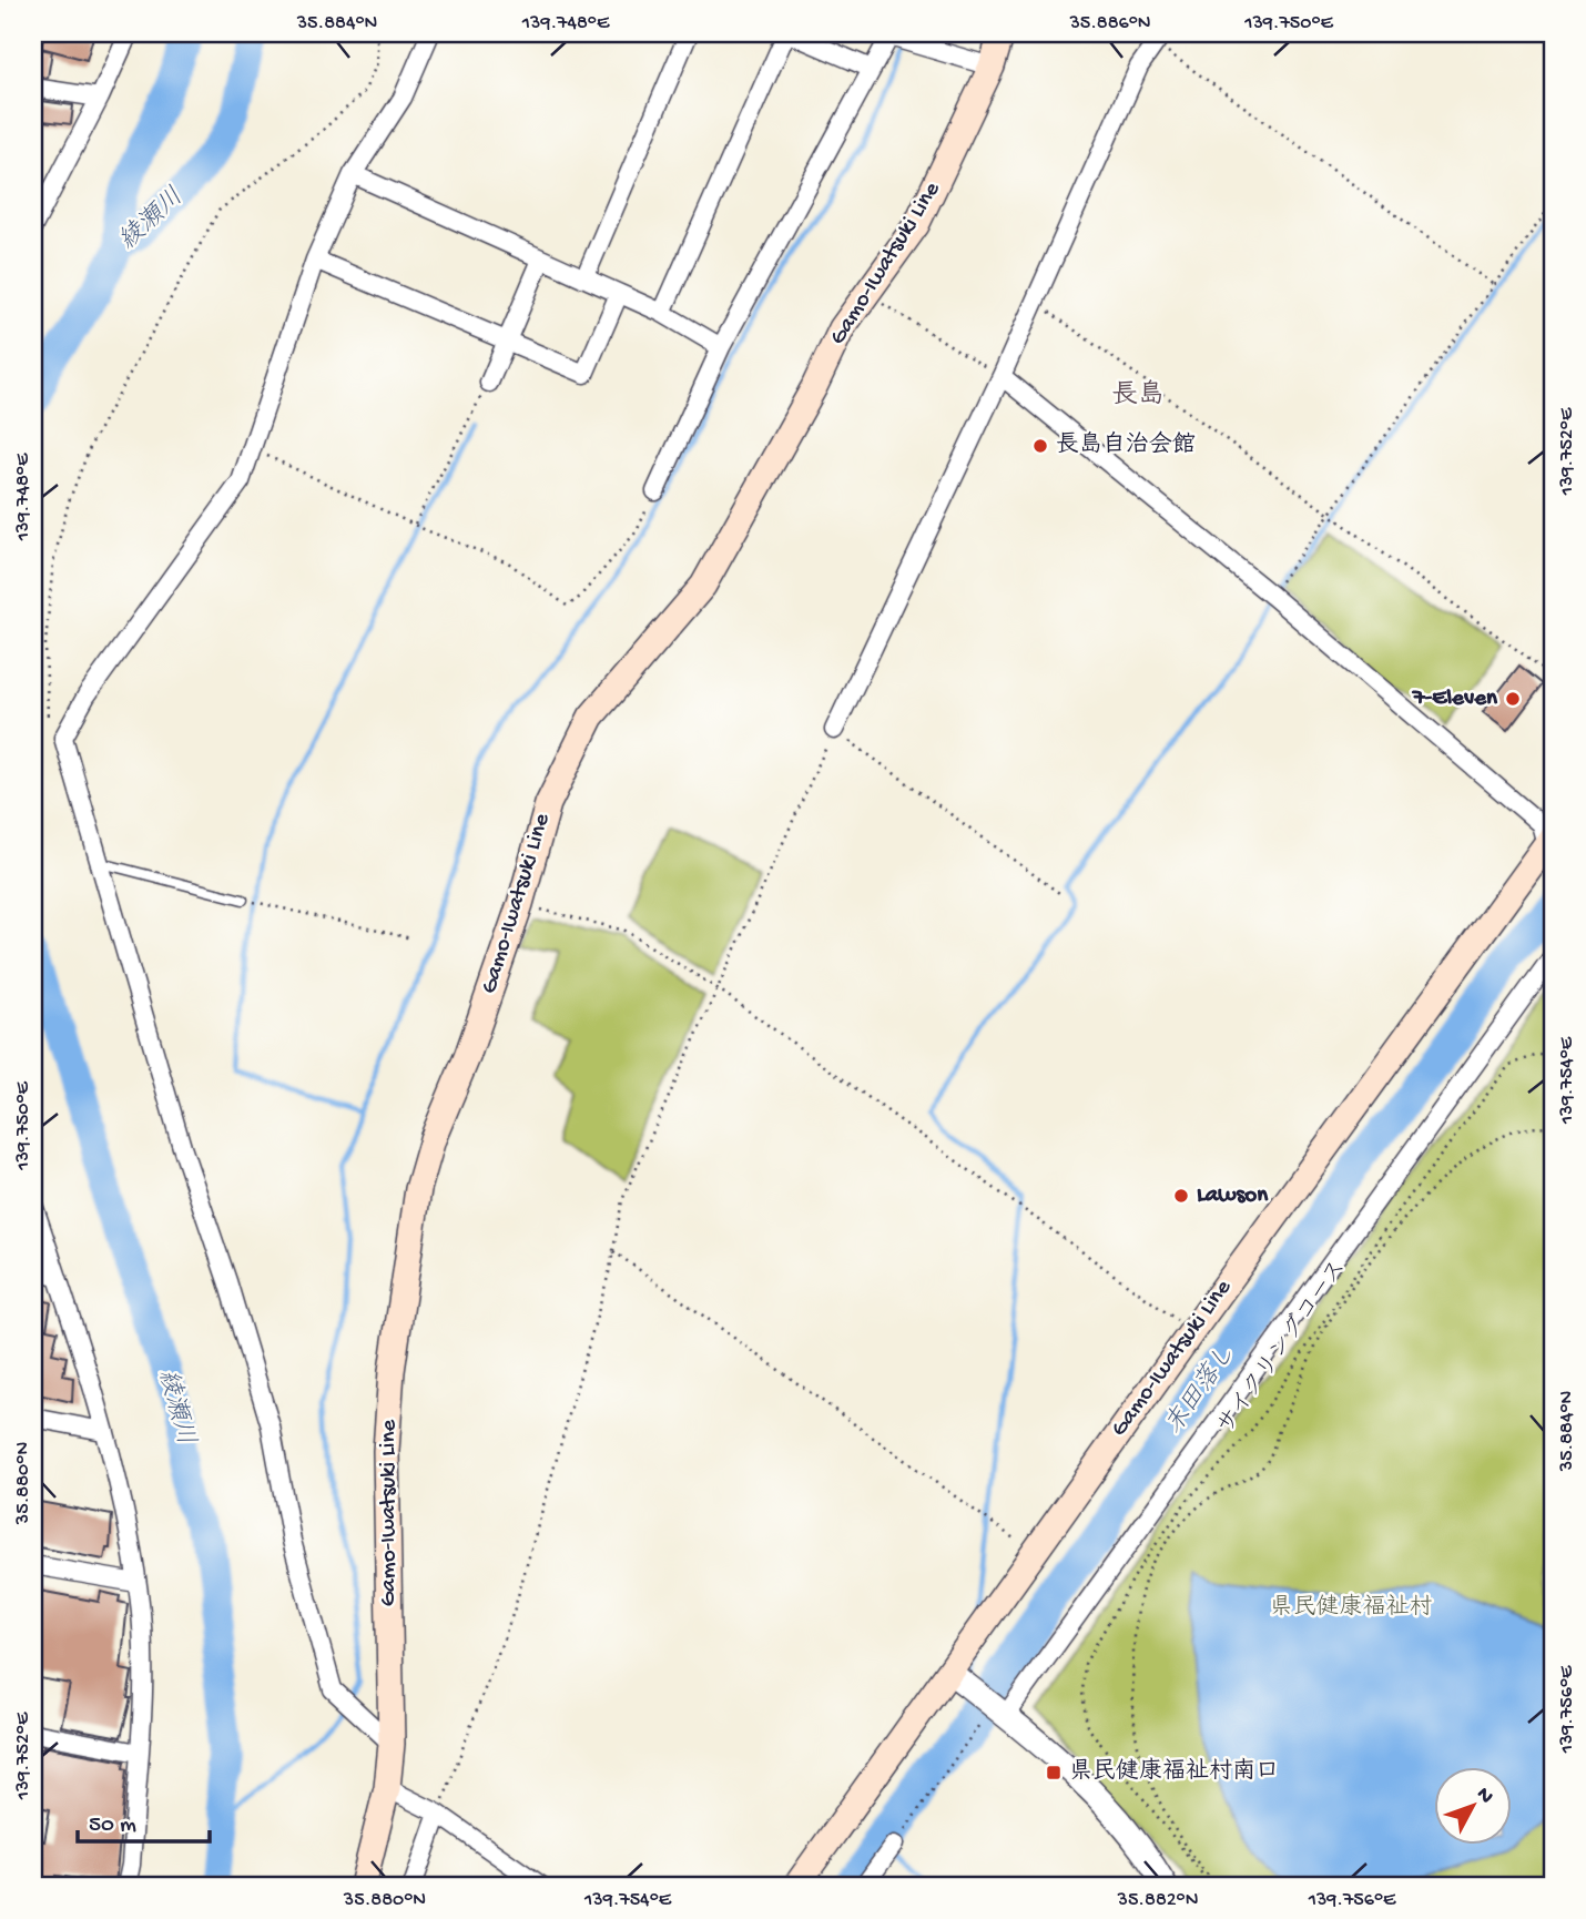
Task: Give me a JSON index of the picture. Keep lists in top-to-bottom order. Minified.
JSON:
{"streets":{"main road":["Gamo-Iwatsuki Line"],"path":["サイクリングコース"]},"districts":["長島"],"water":["綾瀬川","末田落し"],"parks":["県民健康福祉村"],"places":{"other":["長島自治会館","7-Eleven","Lawson"],"transit":["県民健康福祉村南口"]},"scale_bar":"50 m","north":"top right","coordinates":["35.884°N","139.748°E","35.886°N","139.750°E","139.752°E","139.754°E","35.880°N","139.756°E","35.882°N"]}
